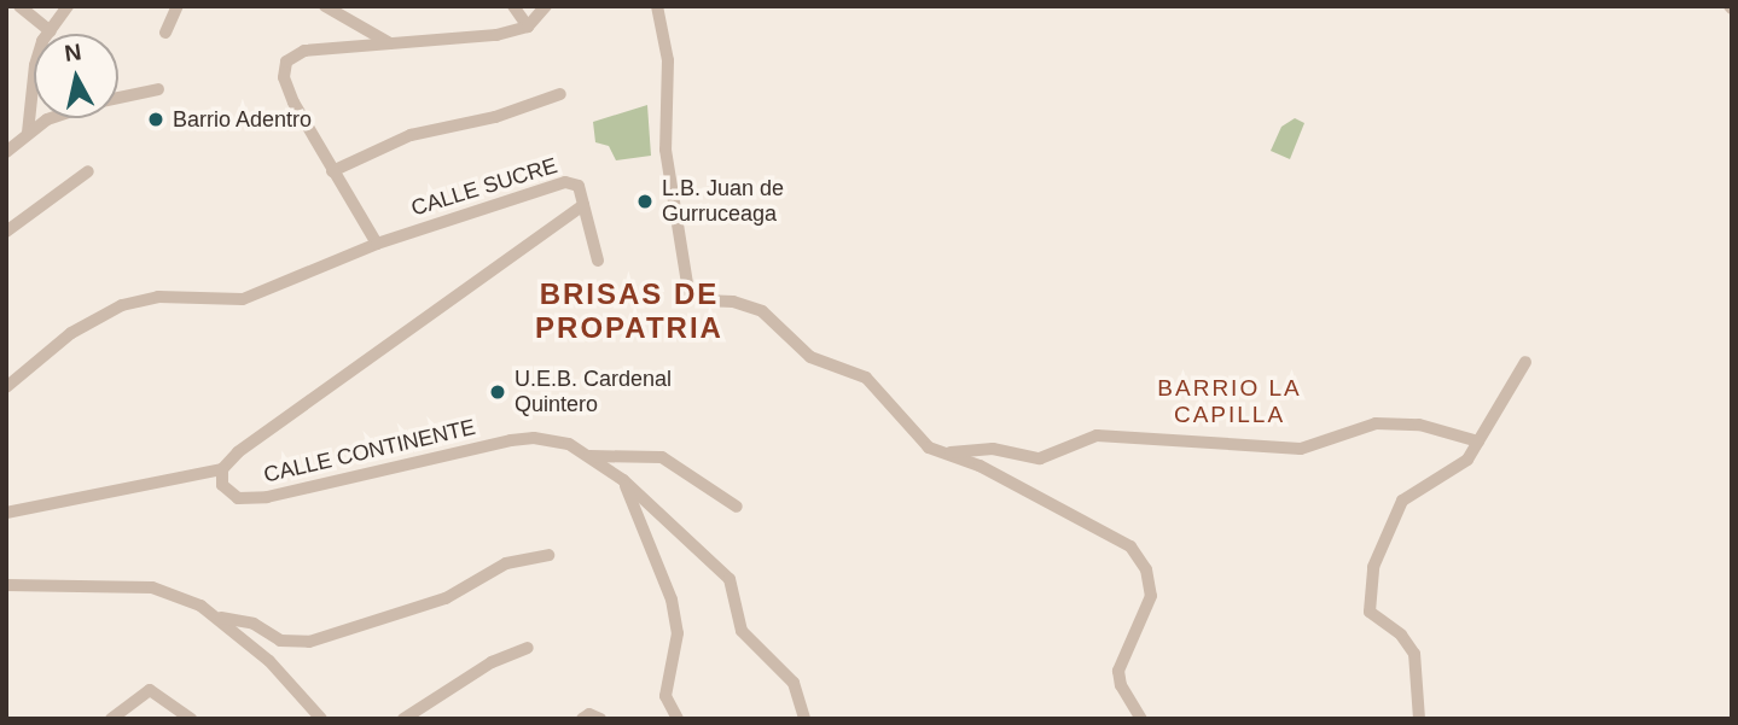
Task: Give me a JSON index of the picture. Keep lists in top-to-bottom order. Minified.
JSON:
{"streets":{"street":["CALLE SUCRE","CALLE CONTINENTE"]},"crossings":[["CALLE SUCRE","CALLE CONTINENTE"]],"districts":["BRISAS DE PROPATRIA","BARRIO LA CAPILLA"],"places":["Barrio Adentro","L.B. Juan de Gurruceaga","U.E.B. Cardenal Quintero"],"north":"top"}
